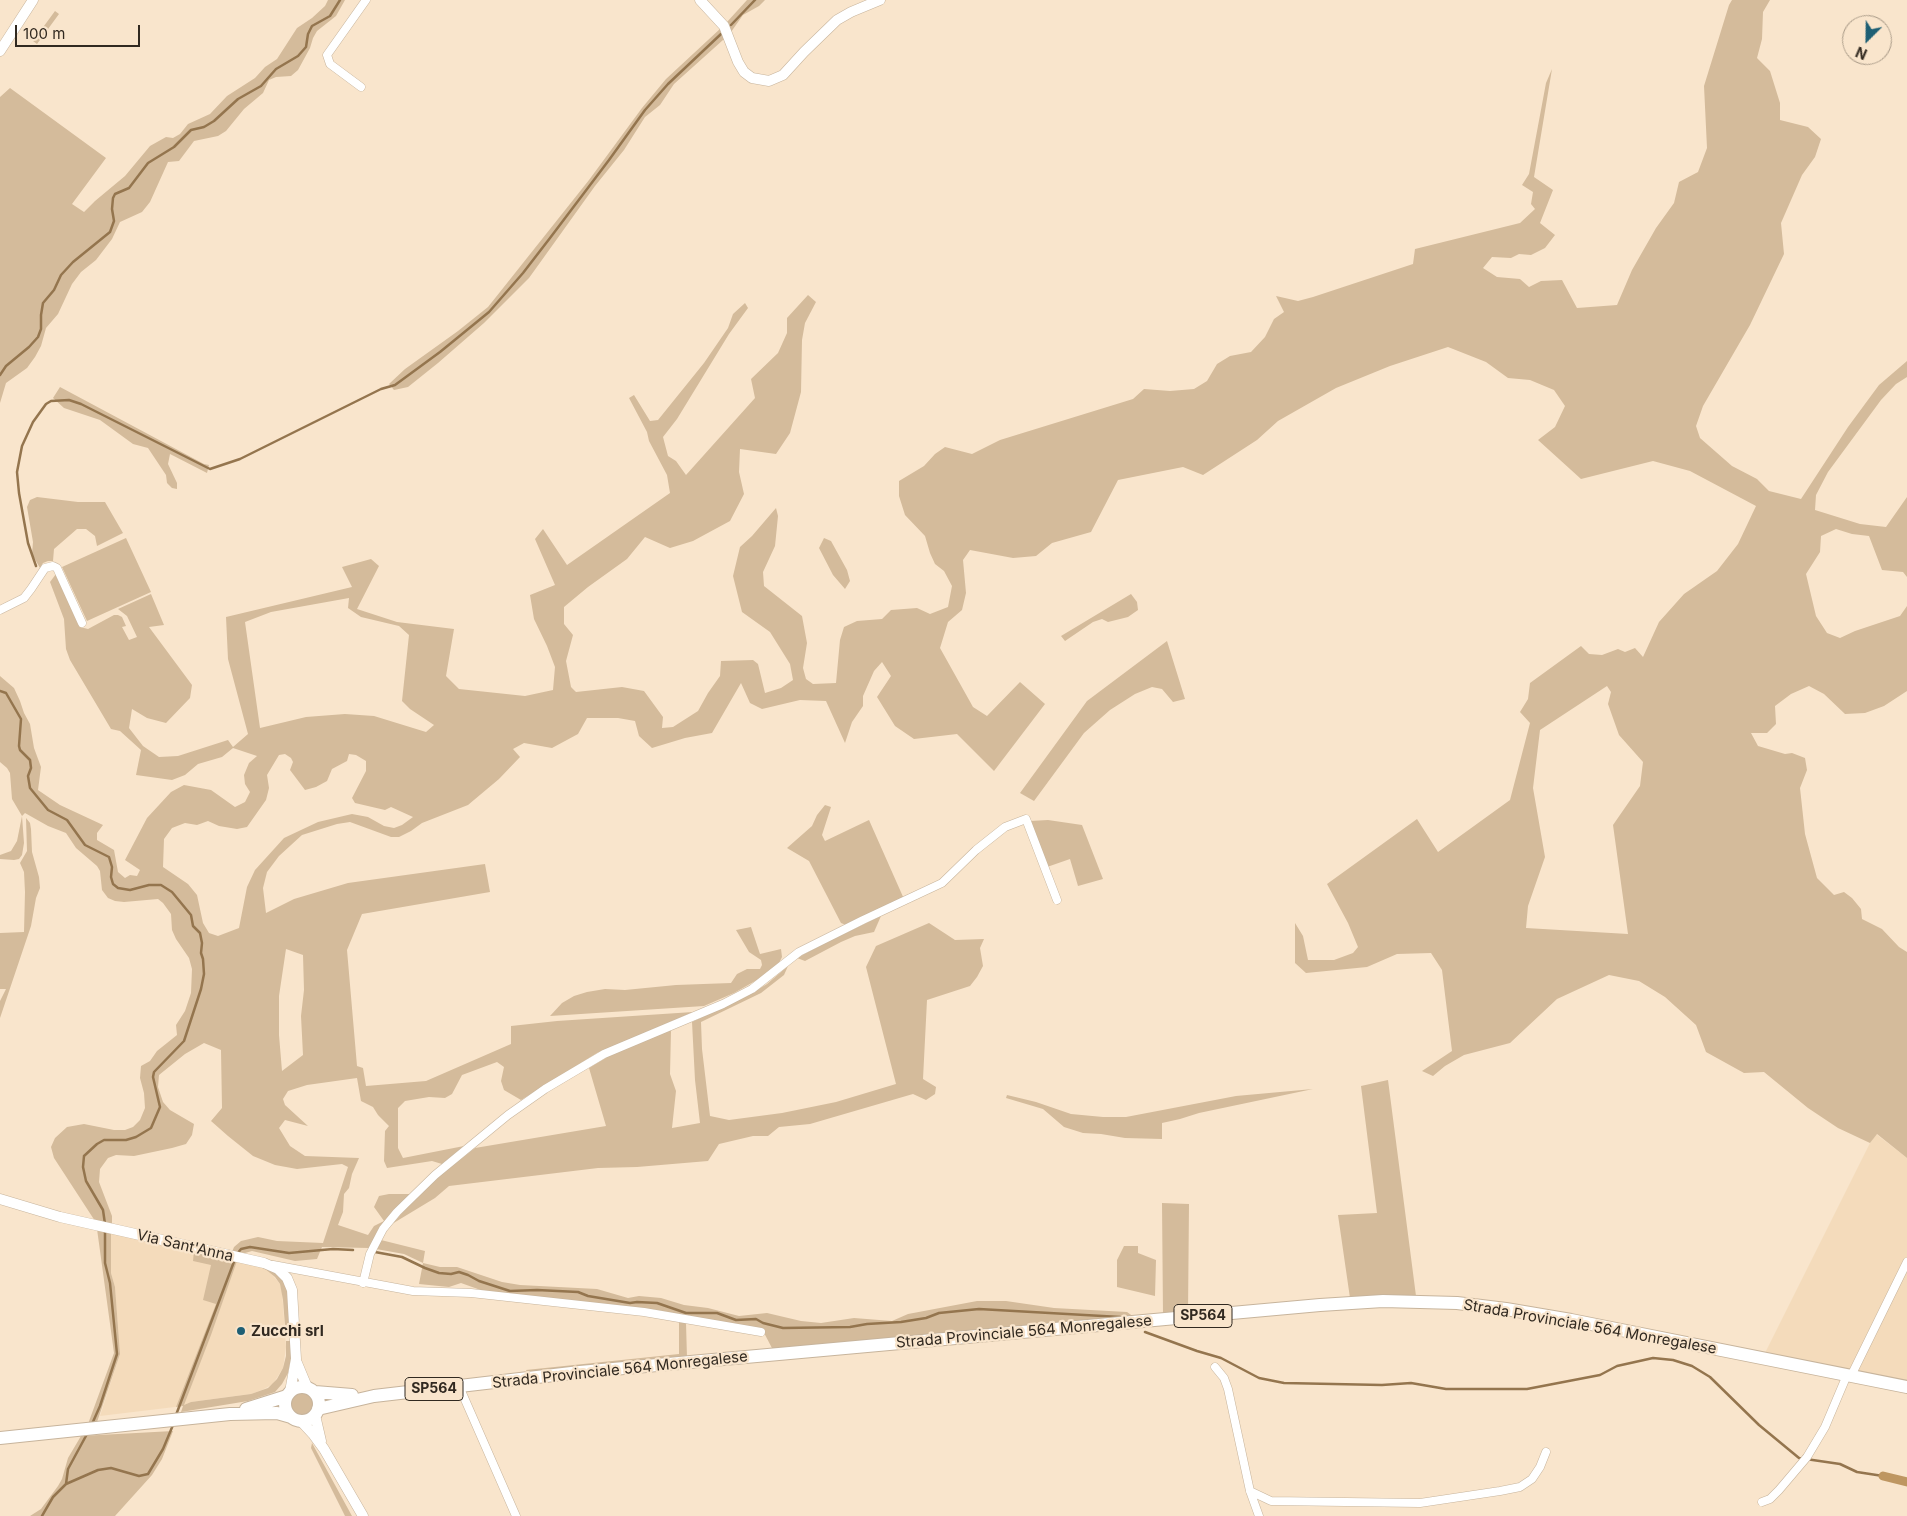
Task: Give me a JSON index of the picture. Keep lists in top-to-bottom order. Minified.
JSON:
{"streets":{"main road":["SP564","Strada Provinciale 564 Monregalese"],"street":["Via Sant'Anna"]},"places":["Zucchi srl"],"scale_bar":"100 m","north":"bottom left"}
